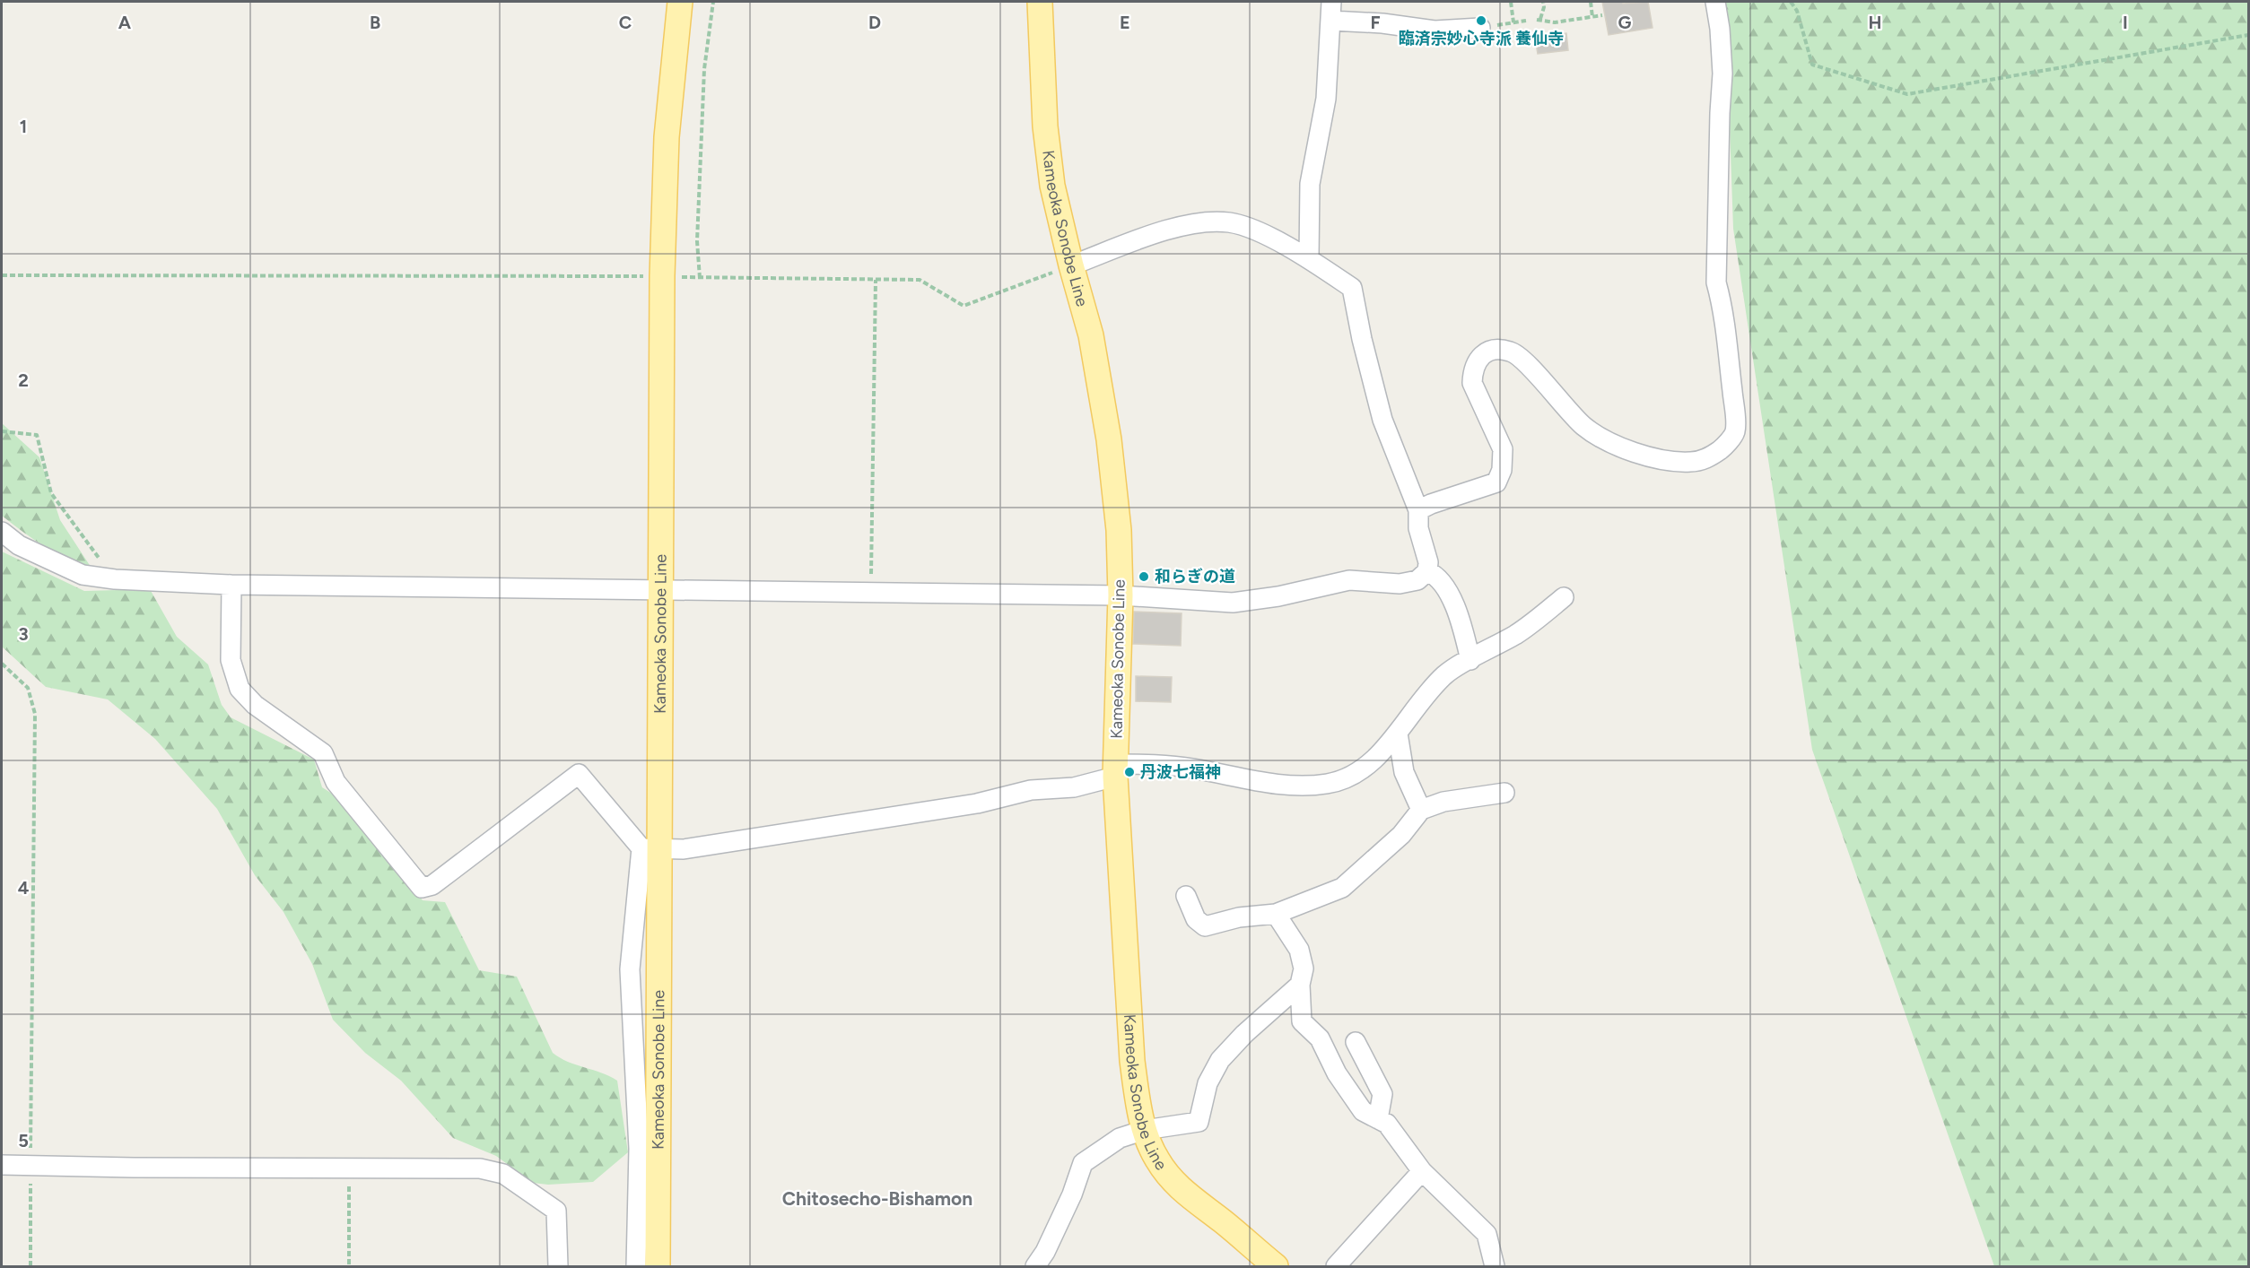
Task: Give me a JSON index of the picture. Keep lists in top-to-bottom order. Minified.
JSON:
{"streets":{"main road":["Kameoka Sonobe Line"]},"districts":["Chitosecho-Bishamon"],"places":["臨済宗妙心寺派 養仙寺","和らぎの道","丹波七福神"],"grid":{"columns":["A","B","C","D","E","F","G","H","I"],"rows":["1","2","3","4","5"]}}
